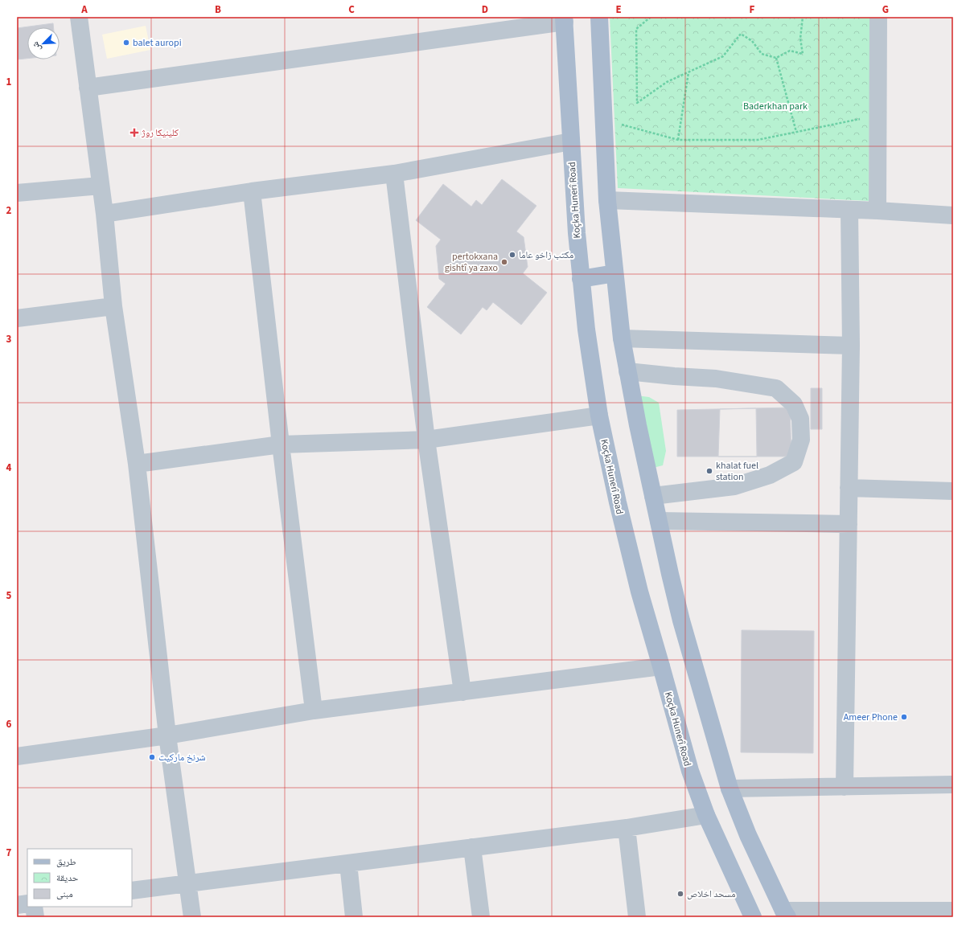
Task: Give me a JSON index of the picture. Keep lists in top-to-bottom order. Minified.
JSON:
{"streets":{"main road":["Koçka Hunerî Road"]},"parks":["Baderkhan park"],"places":{"other":["balet auropi","مكتب زاخو عاما","pertokxana gishtî ya zaxo","khalat fuel station","Ameer Phone","شرنخ ماركيت","مسحد اخلاص"],"health":["كلينيكا روژ"]},"legend":["طريق","حديقة","مبنى"],"north":"bottom left","grid":{"columns":["A","B","C","D","E","F","G"],"rows":["1","2","3","4","5","6","7"]}}
